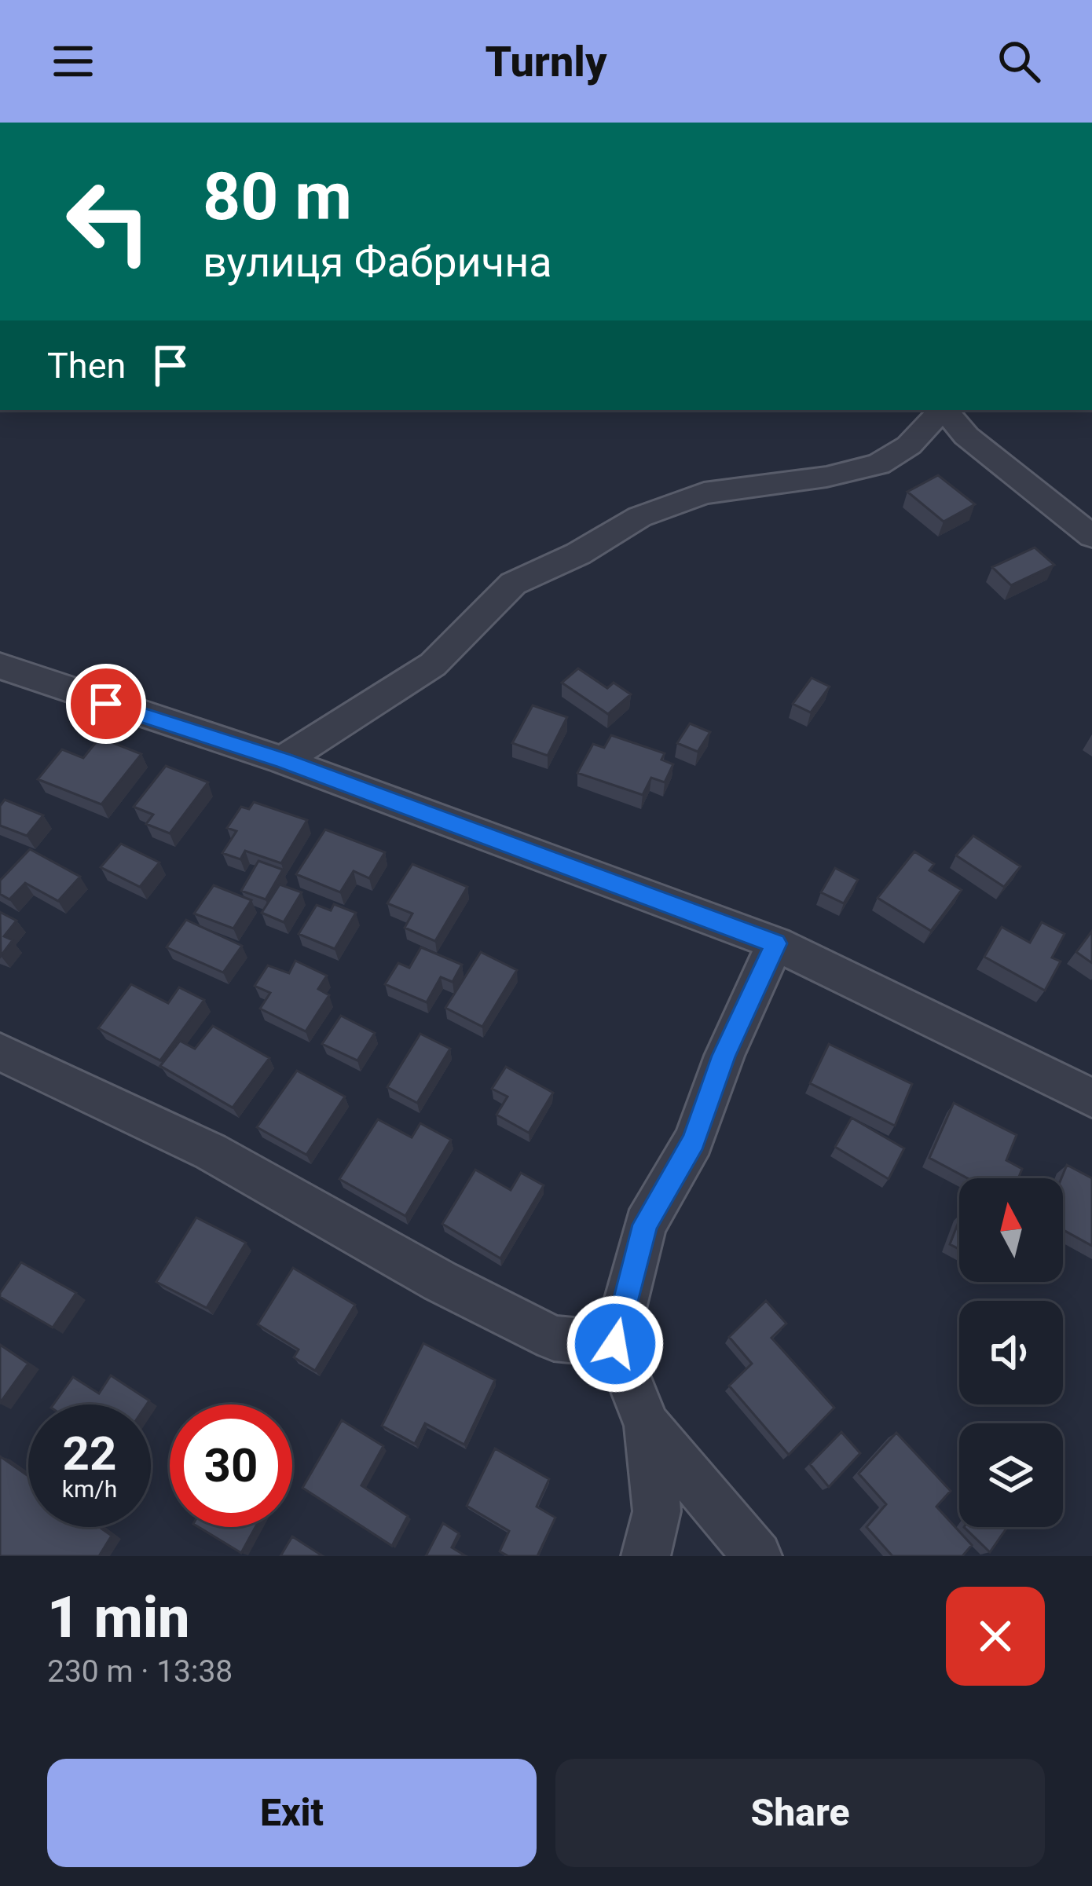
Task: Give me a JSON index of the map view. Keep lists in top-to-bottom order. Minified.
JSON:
{"north":"top","page":{"header":"Turnly","turn":["80 m","вулиця Фабрична"],"then":"Then","speed":"22 km/h","limit":"30","heading":["1 min","230 m · 13:38"],"buttons":["Exit","Share"]}}
